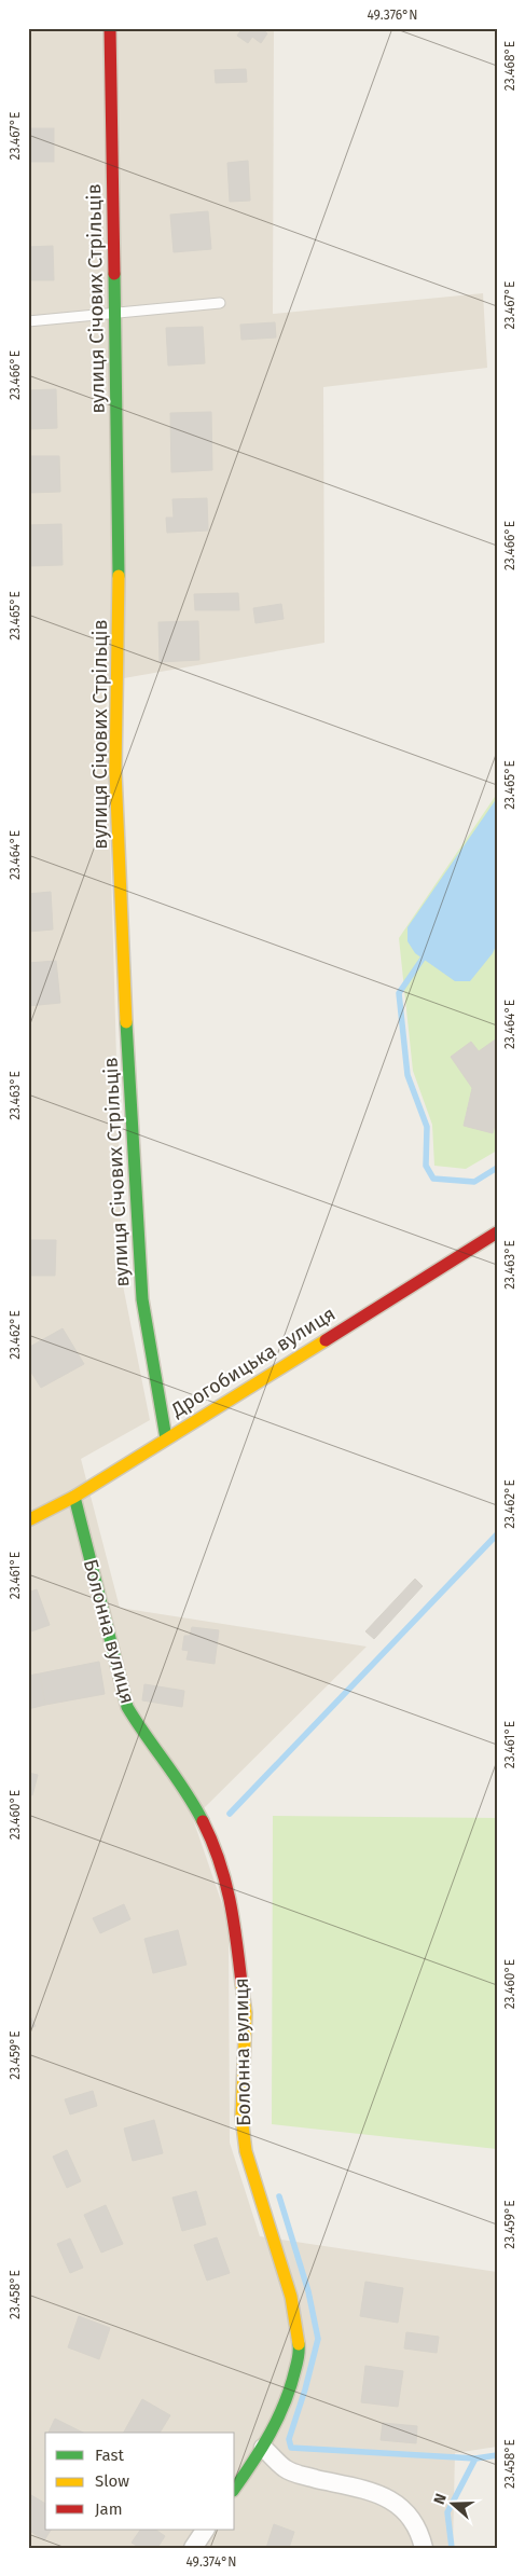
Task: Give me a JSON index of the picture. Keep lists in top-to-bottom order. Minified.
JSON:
{"streets":{"street":["вулиця Січових Стрільців","Дрогобицька вулиця","Болонна вулиця"]},"crossings":[["вулиця Січових Стрільців","Дрогобицька вулиця"],["Дрогобицька вулиця","Болонна вулиця"]],"legend":["Fast","Slow","Jam"],"north":"left","coordinates":["49.376°N","23.468°E","23.467°E","23.466°E","23.465°E","23.464°E","23.463°E","23.462°E","23.461°E","23.460°E","23.459°E","23.458°E","49.374°N"]}
